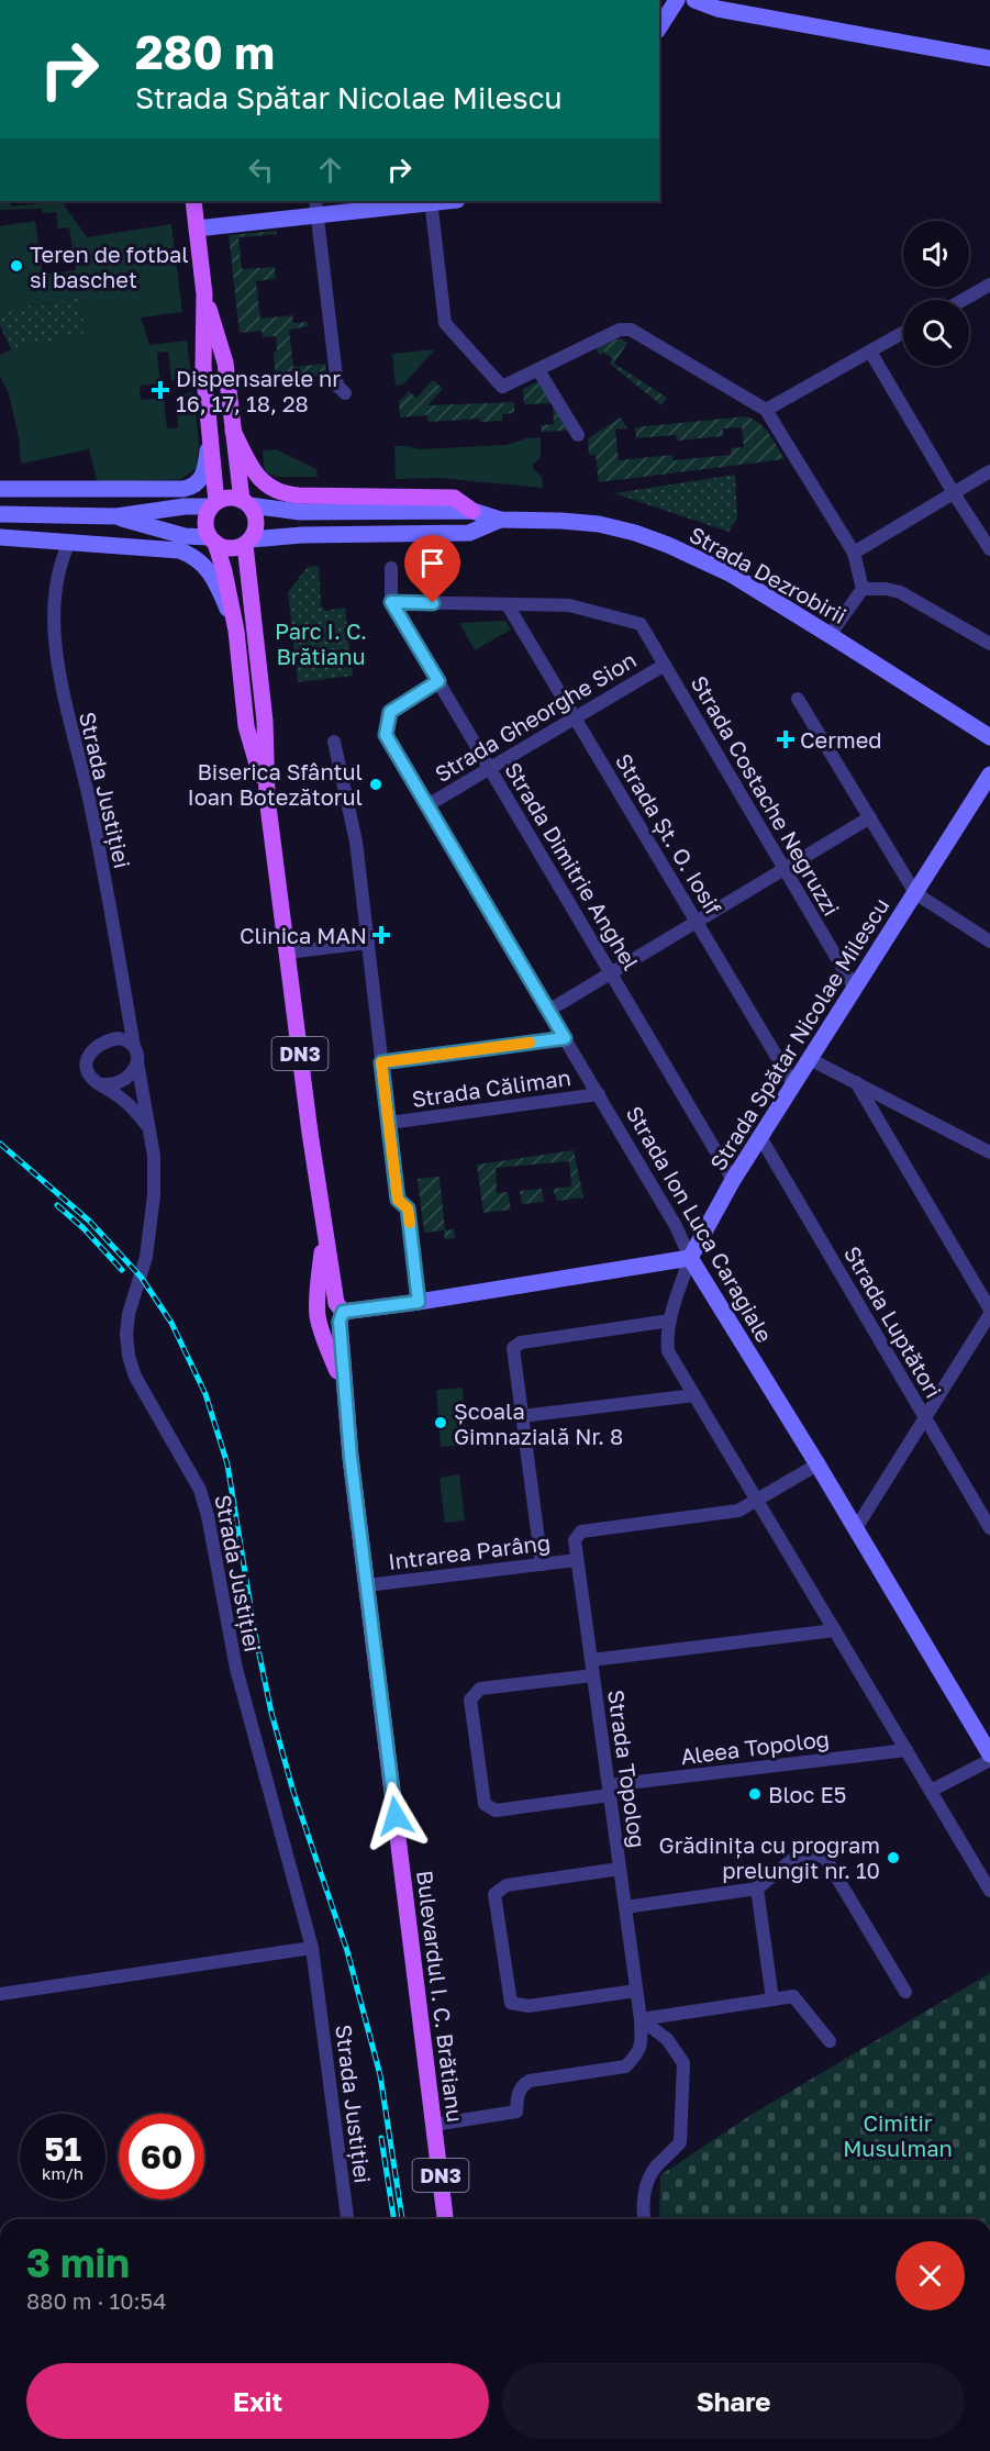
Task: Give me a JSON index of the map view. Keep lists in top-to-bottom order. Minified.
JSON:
{"streets":{"main road":["DN3","Bulevardul I. C. Brătianu"],"street":["Strada Dezrobirii","Strada Gheorghe Sion","Strada Justiției","Strada Costache Negruzzi","Strada Șt. O. Iosif","Strada Dimitrie Anghel","Strada Spătar Nicolae Milescu","Strada Căliman","Strada Ion Luca Caragiale","Strada Luptători","Intrarea Parâng","Aleea Topolog","Strada Topolog"]},"crossings":[["Strada Dezrobirii","DN3"],["Strada Dezrobirii","Bulevardul I. C. Brătianu"],["Strada Gheorghe Sion","Strada Costache Negruzzi"],["Strada Gheorghe Sion","Strada Șt. O. Iosif"],["Strada Gheorghe Sion","Strada Dimitrie Anghel"],["Strada Gheorghe Sion","Strada Ion Luca Caragiale"],["Strada Costache Negruzzi","Strada Șt. O. Iosif"],["Strada Costache Negruzzi","Strada Spătar Nicolae Milescu"],["Strada Șt. O. Iosif","Strada Spătar Nicolae Milescu"],["Strada Dimitrie Anghel","Strada Spătar Nicolae Milescu"],["Strada Dimitrie Anghel","Strada Ion Luca Caragiale"],["Strada Spătar Nicolae Milescu","Strada Ion Luca Caragiale"],["Strada Spătar Nicolae Milescu","Strada Luptători"],["DN3","Bulevardul I. C. Brătianu"],["Strada Căliman","Strada Ion Luca Caragiale"],["Intrarea Parâng","Strada Topolog"],["Intrarea Parâng","Bulevardul I. C. Brătianu"],["Aleea Topolog","Strada Topolog"],["Strada Topolog","Bulevardul I. C. Brătianu"]],"parks":["Parc I. C. Brătianu","Cimitir Musulman"],"places":{"other":["Teren de fotbal si baschet","Biserica Sfântul Ioan Botezătorul","Școala Gimnazială Nr. 8","Bloc E5","Grădinița cu program prelungit nr. 10"],"health":["Dispensarele nr 16, 17, 18, 28","Cermed","Clinica MAN"]},"page":{"turn":["280 m","Strada Spătar Nicolae Milescu"],"speed":"51 km/h","limit":"60","heading":["3 min","880 m · 10:54"],"buttons":["Exit","Share"]}}
